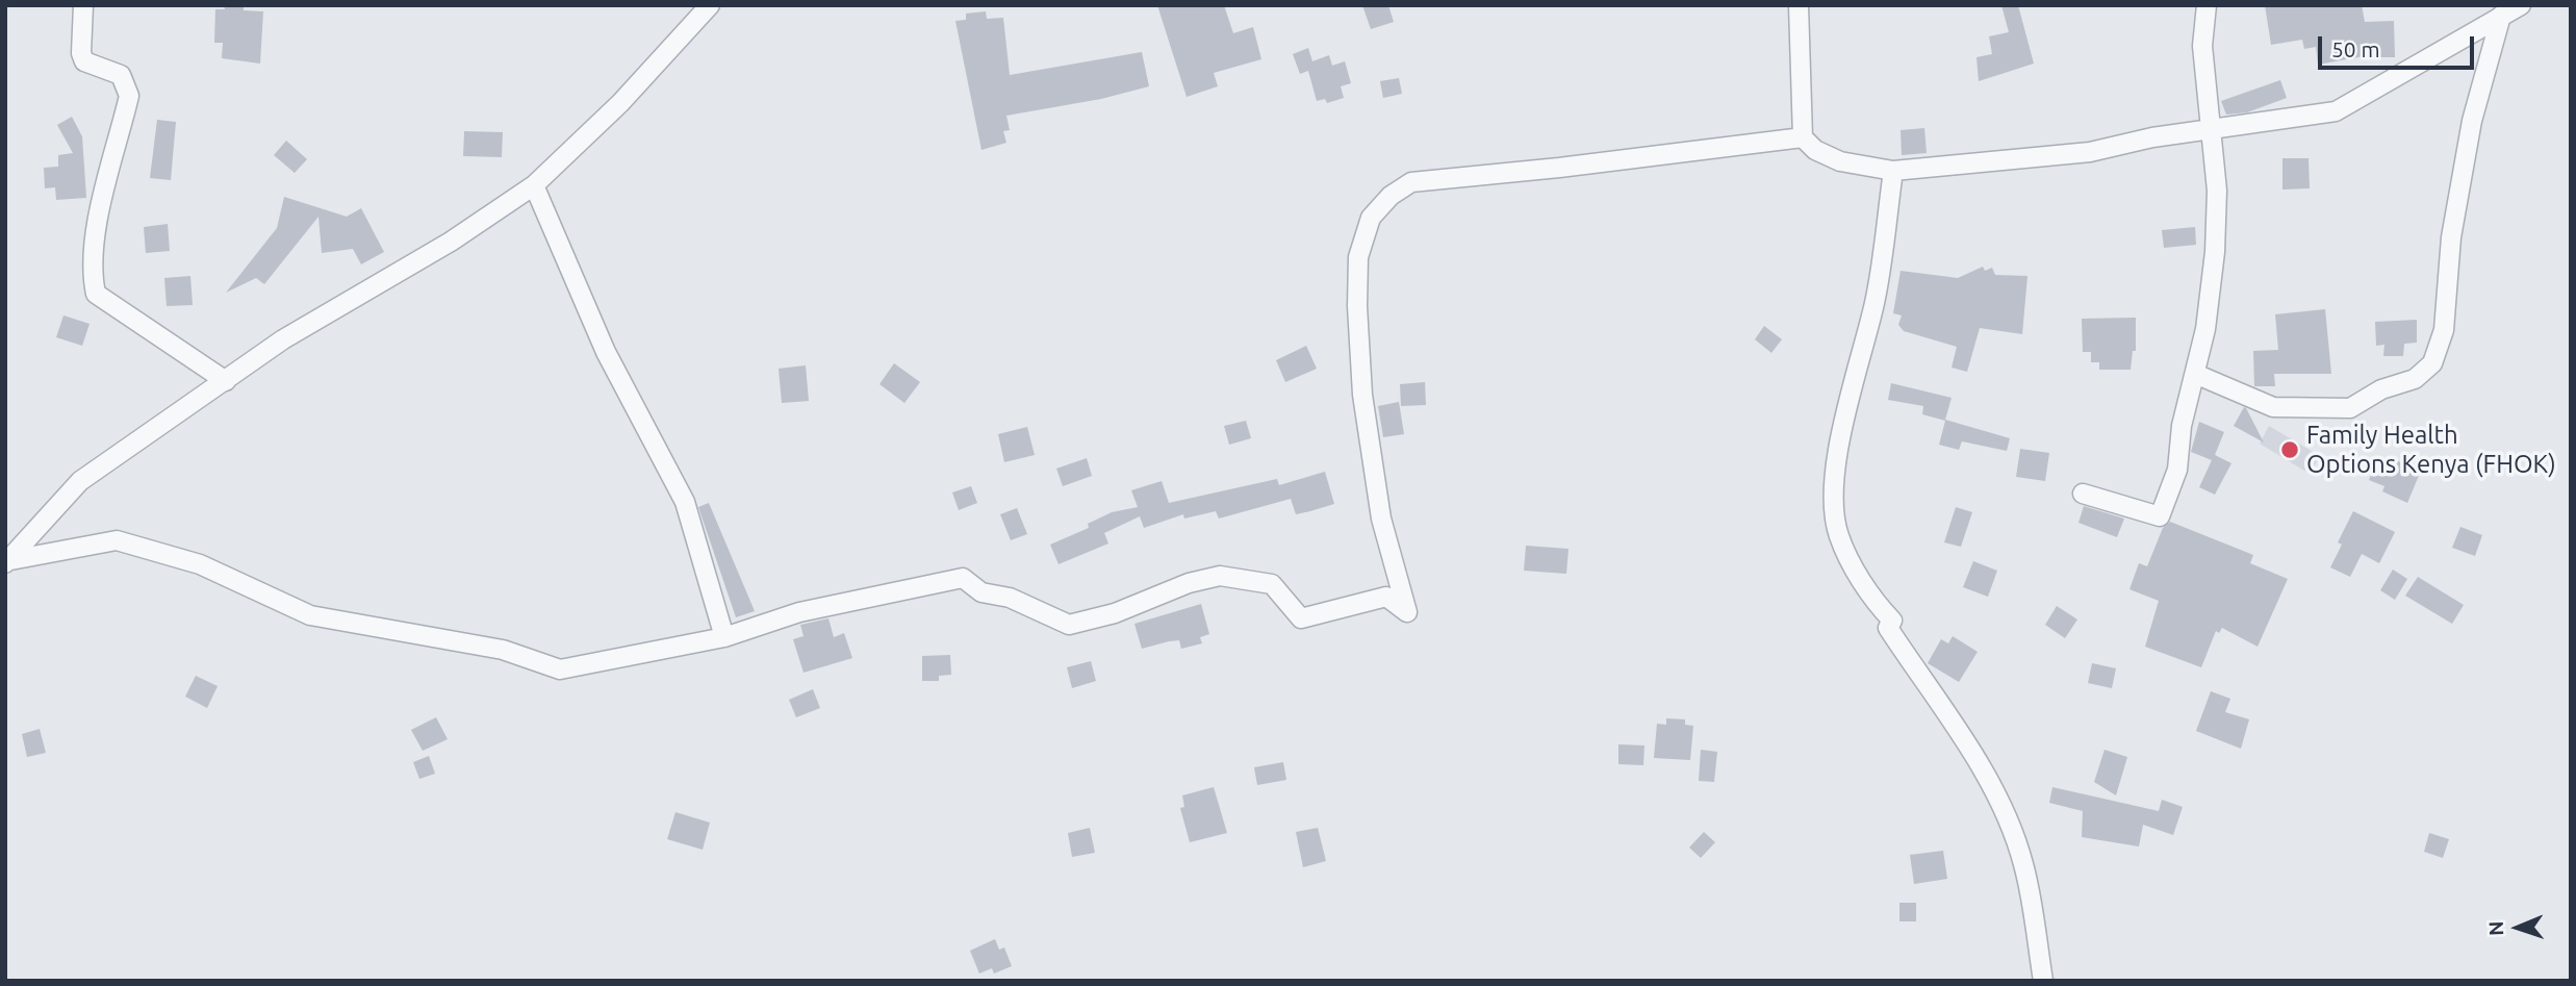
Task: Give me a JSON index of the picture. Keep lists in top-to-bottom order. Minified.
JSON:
{"places":["Family Health Options Kenya (FHOK)"],"scale_bar":"50 m","north":"left"}
